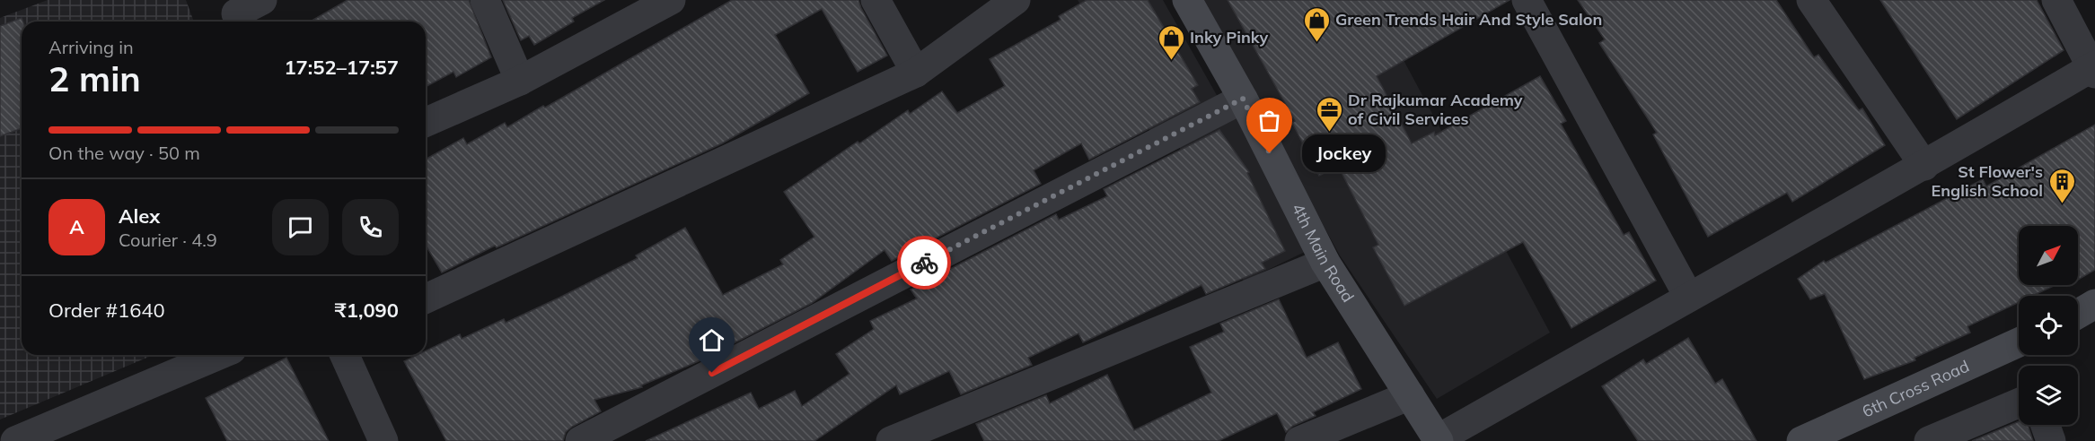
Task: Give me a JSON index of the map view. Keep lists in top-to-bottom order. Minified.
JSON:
{"streets":{"street":["4th Main Road","6th Cross Road"]},"places":{"shop":["Green Trends Hair And Style Salon","Inky Pinky"],"office":["Dr Rajkumar Academy of Civil Services"],"other":["Jockey"],"building":["St Flower's English School"]},"north":"top right","page":{"heading":["2 min","Arriving in","17:52–17:57"],"panel":["Alex","Courier · 4.9","Order #1640","₹1,090"],"bar":"On the way · 50 m","bubble":"Jockey","round":"A"}}
